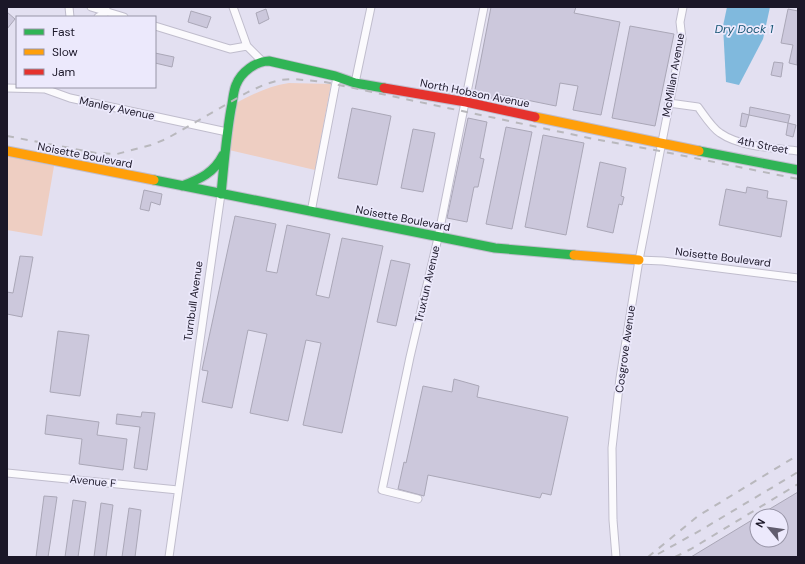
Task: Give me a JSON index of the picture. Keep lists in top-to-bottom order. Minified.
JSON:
{"streets":{"street":["McMillan Avenue","North Hobson Avenue","Manley Avenue","4th Street","Noisette Boulevard","Truxtun Avenue","Turnbull Avenue","Cosgrove Avenue","Avenue F"]},"crossings":[["McMillan Avenue","North Hobson Avenue"],["McMillan Avenue","4th Street"],["McMillan Avenue","Cosgrove Avenue"],["North Hobson Avenue","Truxtun Avenue"],["North Hobson Avenue","Turnbull Avenue"],["North Hobson Avenue","Cosgrove Avenue"],["Manley Avenue","Turnbull Avenue"],["Noisette Boulevard","Truxtun Avenue"],["Noisette Boulevard","Turnbull Avenue"],["Noisette Boulevard","Cosgrove Avenue"],["Turnbull Avenue","Avenue F"]],"water":["Dry Dock 1"],"legend":["Fast","Slow","Jam"],"north":"top left"}
